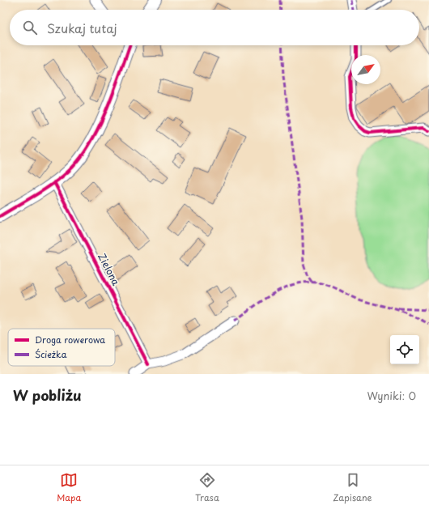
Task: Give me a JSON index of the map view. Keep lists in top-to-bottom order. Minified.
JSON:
{"streets":{"street":["Zielona"]},"legend":["Droga rowerowa","Ścieżka"],"north":"top right","page":{"search":"Szukaj tutaj","heading":["W pobliżu","Wyniki: 0"],"nav":["Mapa","Trasa","Zapisane"]}}
